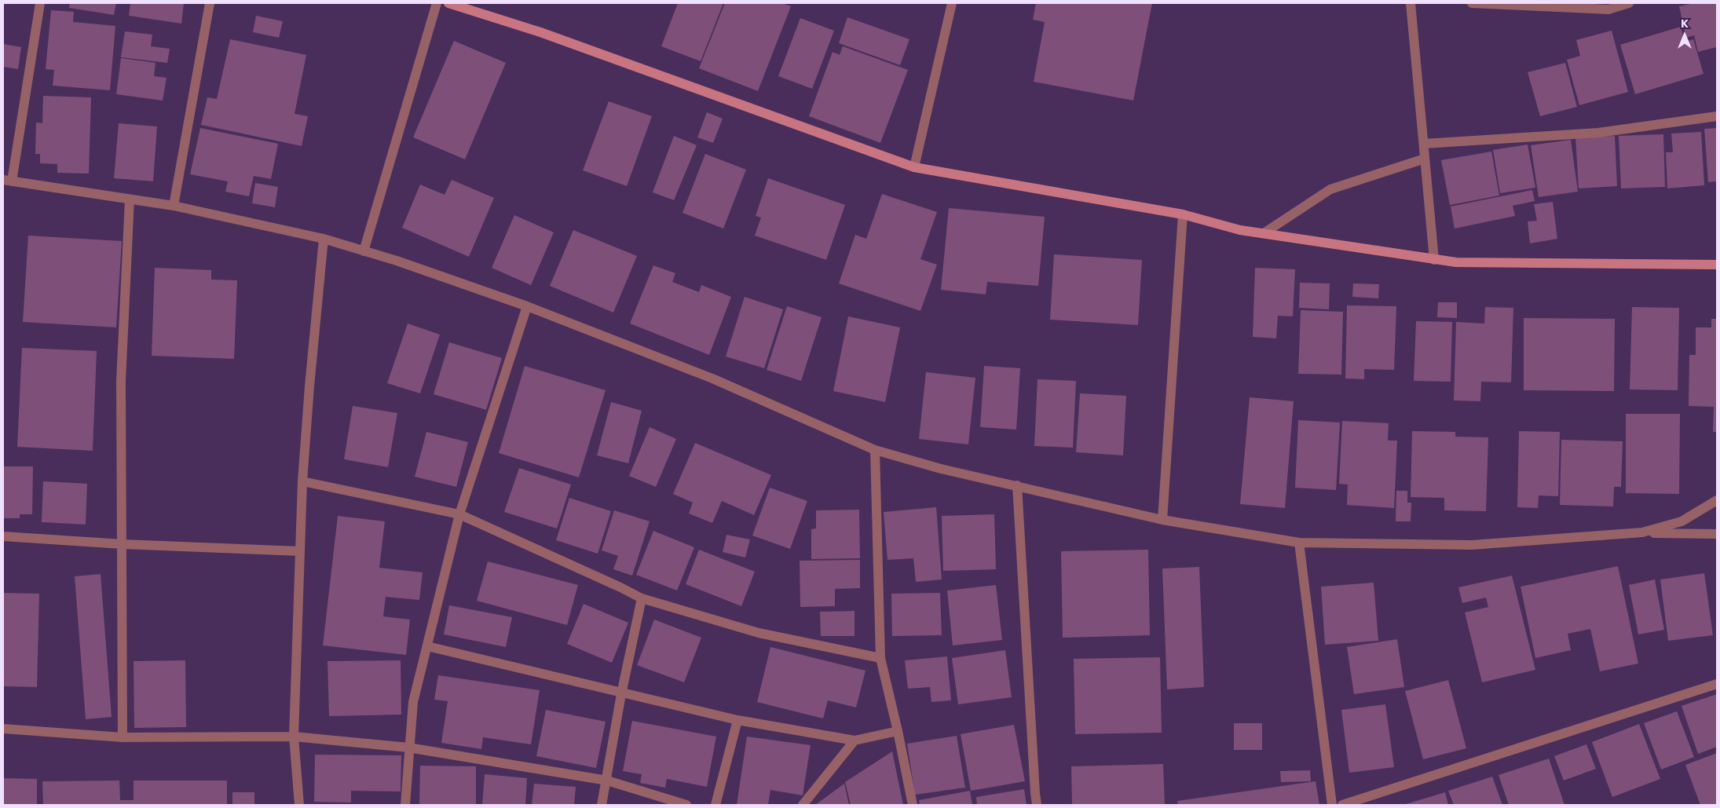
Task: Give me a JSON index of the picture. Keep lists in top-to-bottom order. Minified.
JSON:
{"north":"top"}
